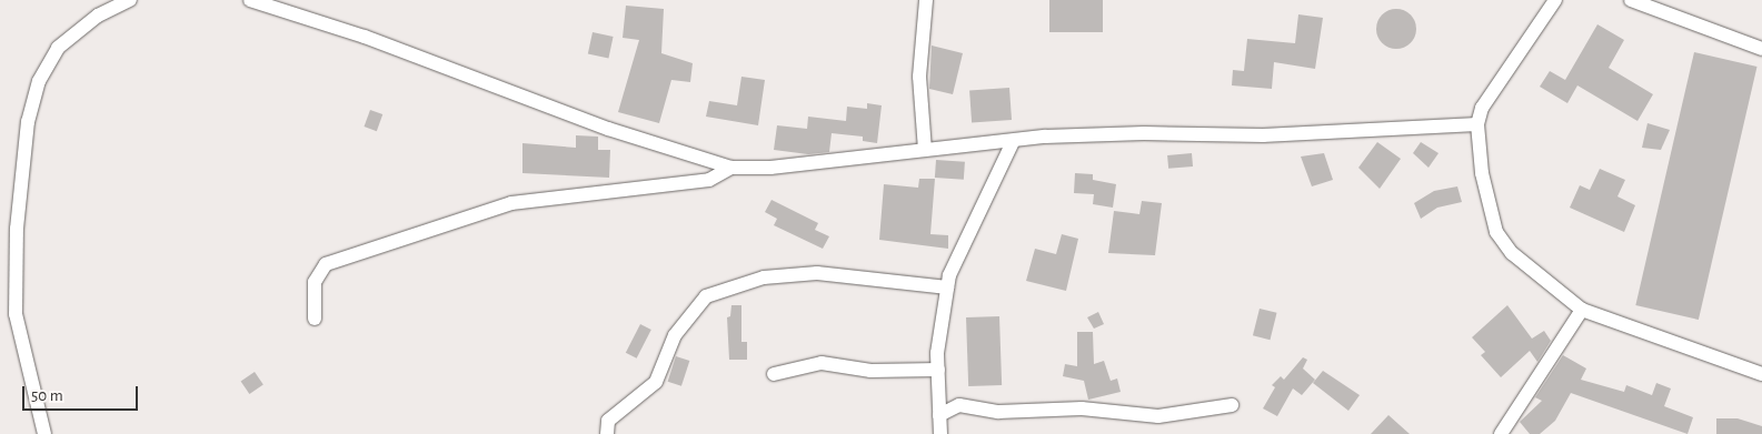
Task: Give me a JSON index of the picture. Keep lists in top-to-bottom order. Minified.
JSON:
{"scale_bar":"50 m"}
